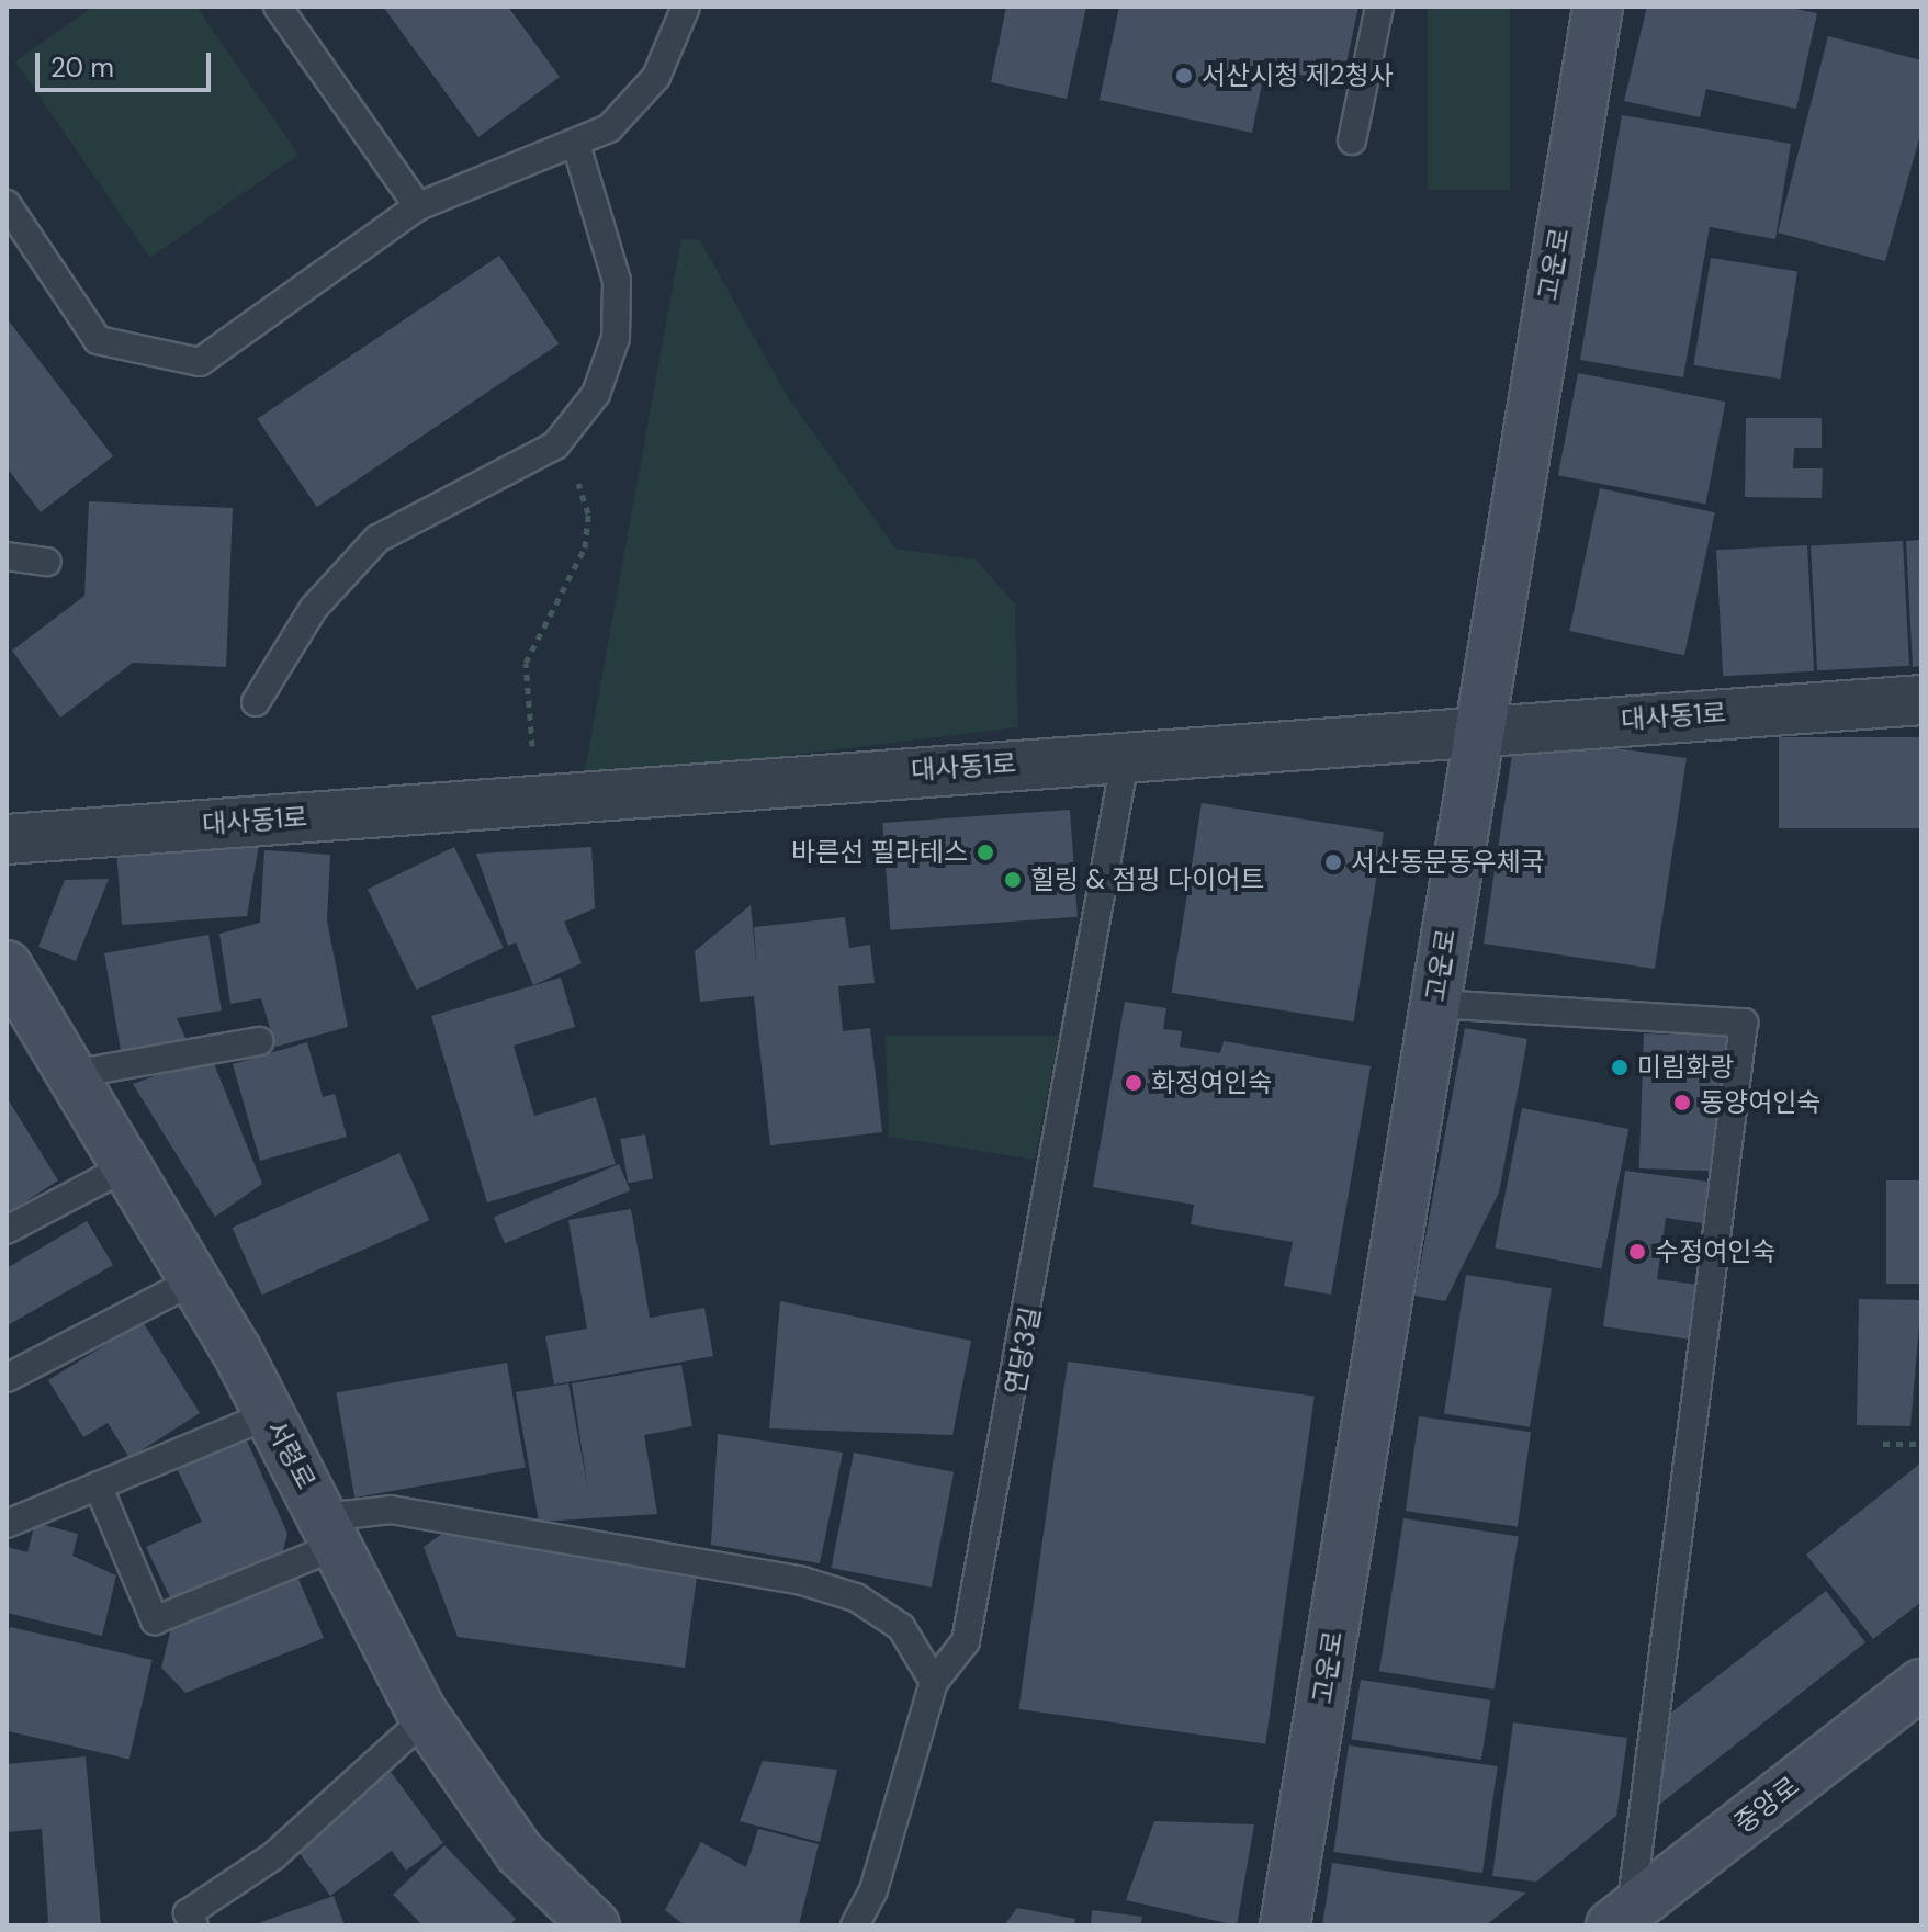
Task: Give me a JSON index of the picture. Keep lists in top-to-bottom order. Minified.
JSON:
{"streets":{"street":["고운로","대사동1로","서령로","중앙로"],"lane":["연당3길"]},"crossings":[["고운로","대사동1로"],["대사동1로","연당3길"]],"places":["서산시청 제2청사","바른선 필라테스","서산동문동우체국","힐링 & 점핑 다이어트","미림화랑","화정여인숙","동양여인숙","수정여인숙"],"scale_bar":"20 m"}
